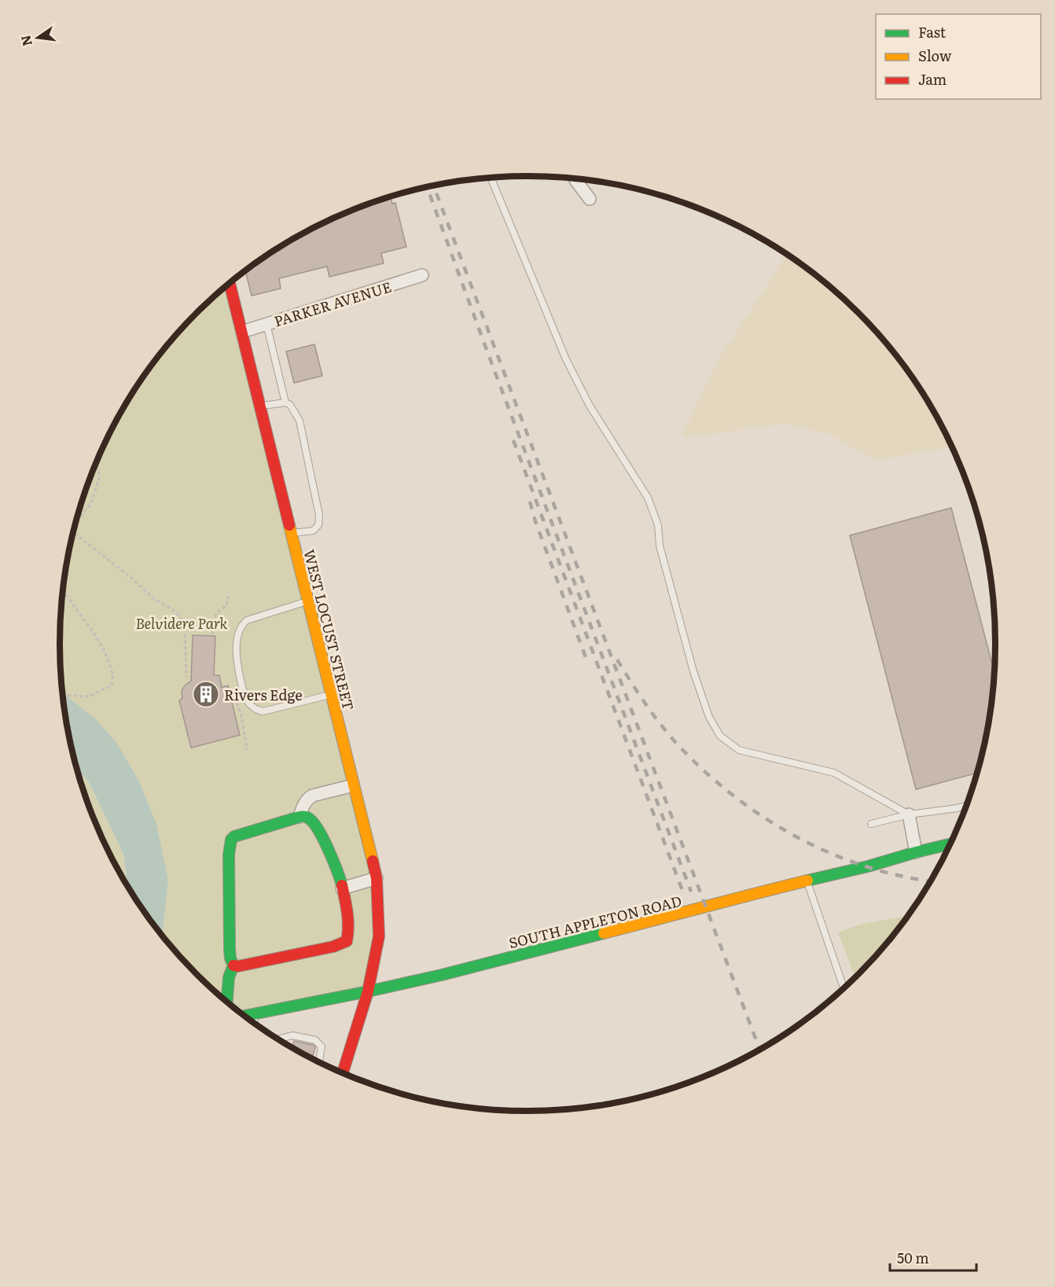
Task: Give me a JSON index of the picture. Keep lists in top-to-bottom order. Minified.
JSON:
{"streets":{"street":["PARKER AVENUE","WEST LOCUST STREET","SOUTH APPLETON ROAD"]},"crossings":[["PARKER AVENUE","WEST LOCUST STREET"],["WEST LOCUST STREET","SOUTH APPLETON ROAD"]],"parks":["Belvidere Park"],"places":{"building":["Rivers Edge"]},"legend":["Fast","Slow","Jam"],"scale_bar":"50 m","north":"left"}
